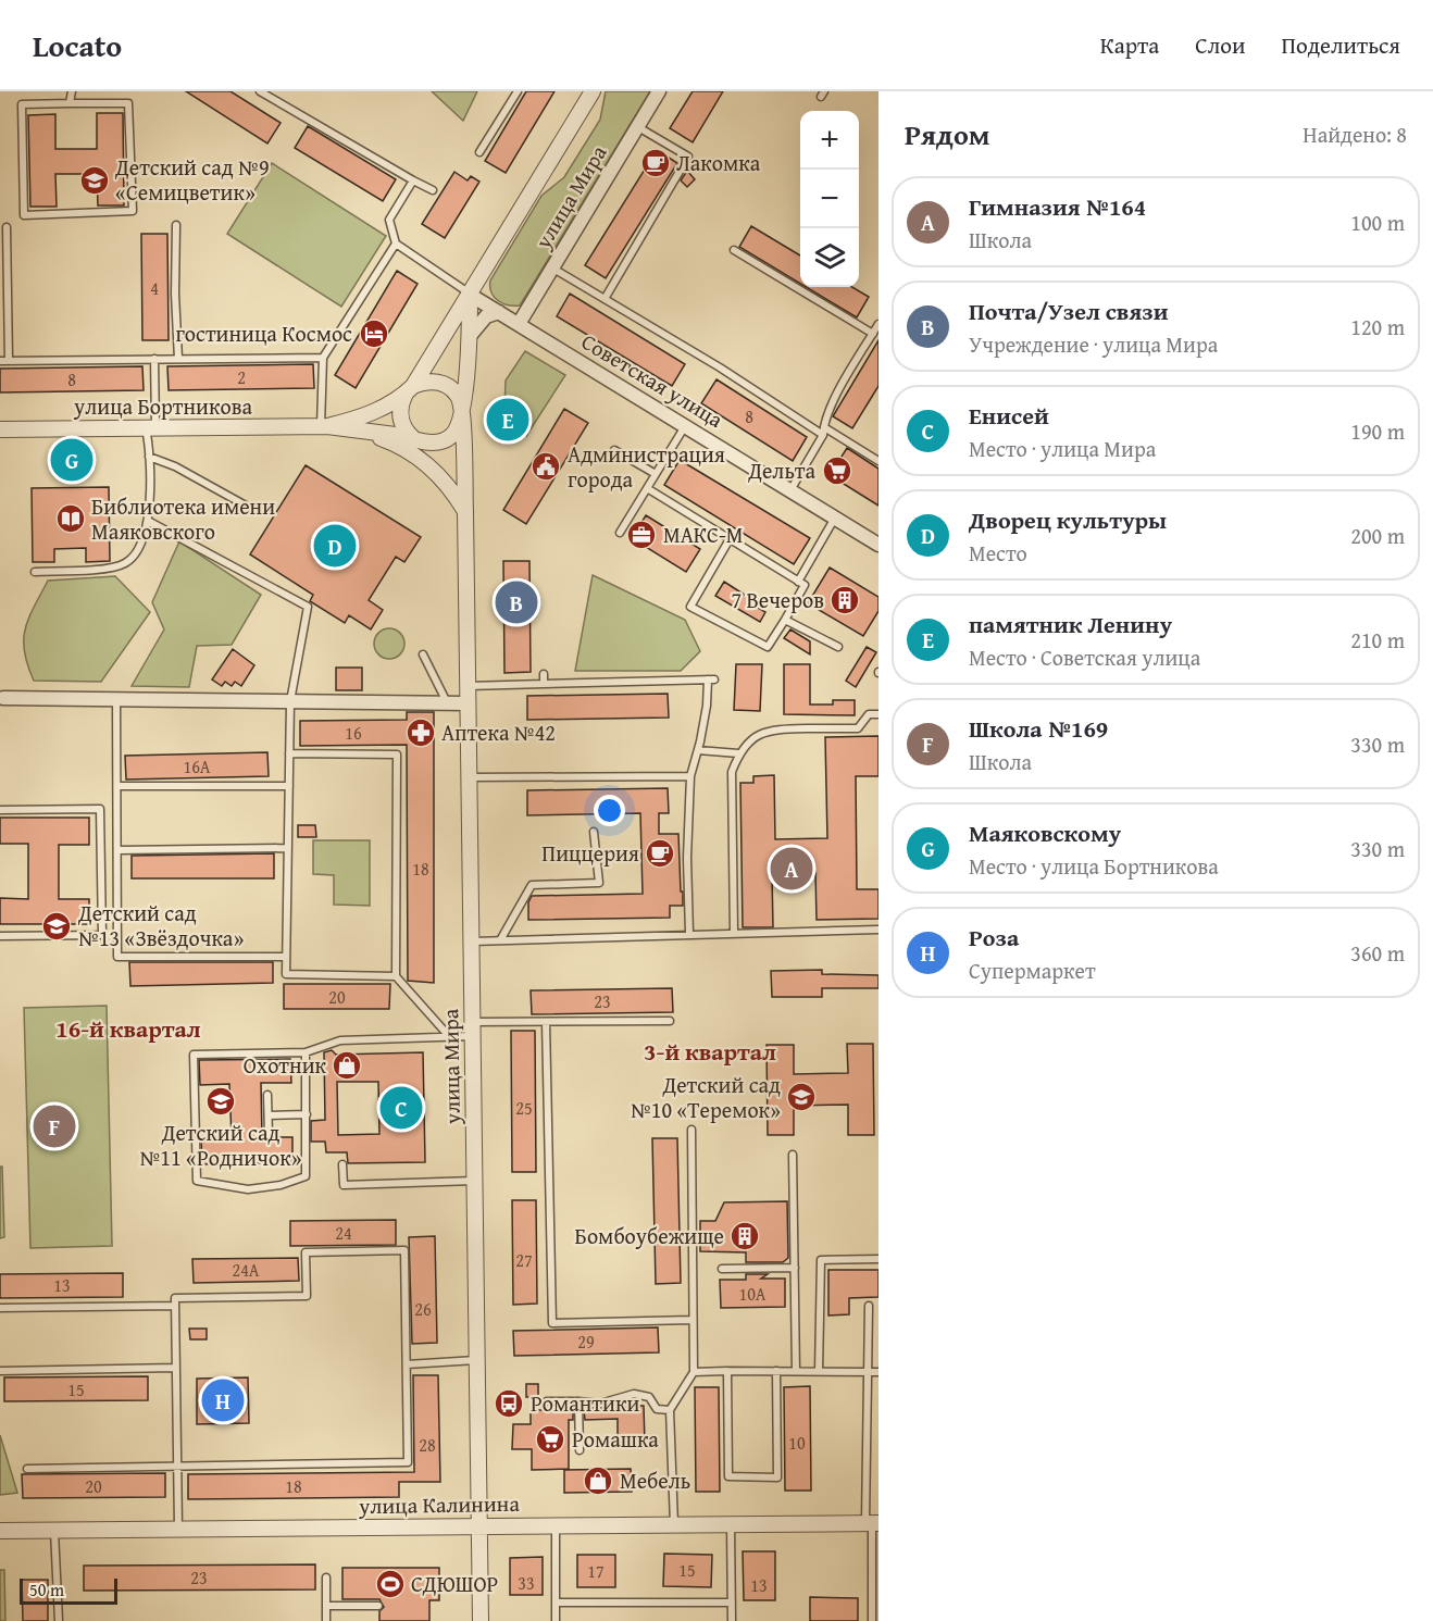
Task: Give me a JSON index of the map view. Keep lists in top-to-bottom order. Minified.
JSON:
{"streets":{"street":["улица Мира","Советская улица","улица Бортникова","улица Калинина"]},"crossings":[["улица Мира","Советская улица"],["улица Мира","улица Калинина"]],"districts":["16-й квартал","3-й квартал"],"places":{"cafe":["Лакомка","Пиццерия"],"school or university":["Детский сад №9 «Семицветик»","Детский сад №13 «Звёздочка»","Детский сад №10 «Теремок»","Детский сад №11 «Родничок»"],"hotel":["гостиница Космос"],"public building":["Администрация города"],"supermarket":["Дельта","Ромашка"],"library":["Библиотека имени Маяковского"],"office":["МАКС-М"],"building":["7 Вечеров","Бомбоубежище"],"pharmacy":["Аптека №42"],"shop":["Охотник","Мебель"],"bus stop":["Романтики"],"sports":["СДЮШОР"]},"house_numbers":["4","2","8","8","16","16А","18","20","23","25","24","27","24А","13","10А","26","29","15","10","28","20","18","15","17","23","33","13"],"scale_bar":"50 m","page":{"header":"Locato","nav":["Карта","Слои","Поделиться"],"heading":["Рядом","Найдено: 8"],"map_buttons":["+","−"],"list":[{"mark":"A","name":"Гимназия №164","note":"Школа","value":"100 m"},{"mark":"B","name":"Почта/Узел связи","note":"Учреждение · улица Мира","value":"120 m"},{"mark":"C","name":"Енисей","note":"Место · улица Мира","value":"190 m"},{"mark":"D","name":"Дворец культуры","note":"Место","value":"200 m"},{"mark":"E","name":"памятник Ленину","note":"Место · Советская улица","value":"210 m"},{"mark":"F","name":"Школа №169","note":"Школа","value":"330 m"},{"mark":"G","name":"Маяковскому","note":"Место · улица Бортникова","value":"330 m"},{"mark":"H","name":"Роза","note":"Супермаркет","value":"360 m"}],"pins":["E","G","D","B","A","C","F","H"],"scale":"50 m"}}
